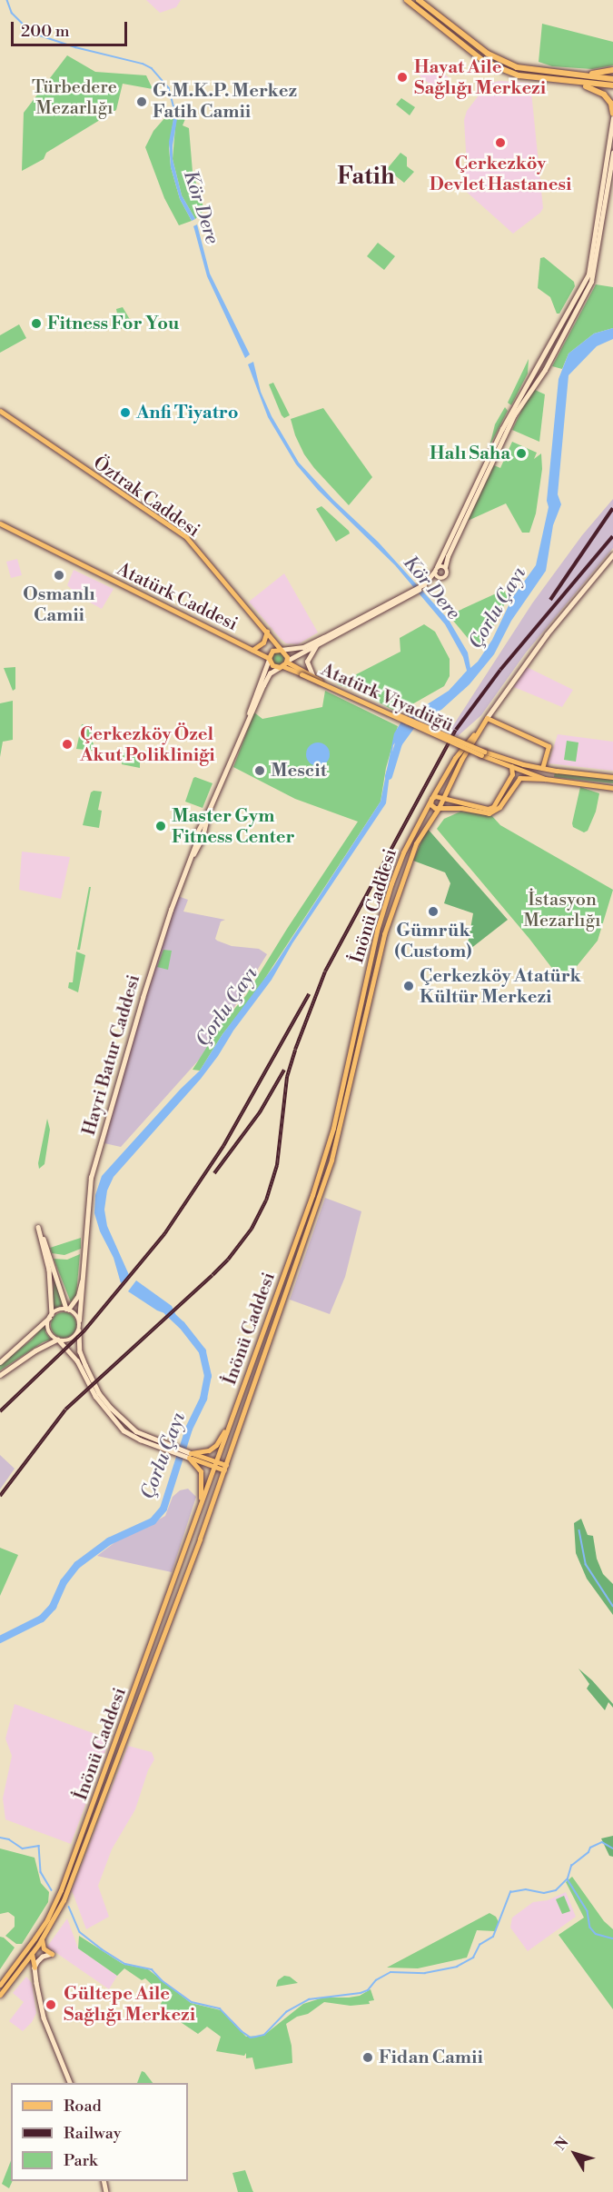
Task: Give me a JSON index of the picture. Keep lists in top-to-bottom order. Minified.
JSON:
{"streets":{"main road":["Öztrak Caddesi","Atatürk Caddesi","Atatürk Viyadüğü","İnönü Caddesi","Hayri Batur Caddesi"]},"crossings":[["Öztrak Caddesi","Atatürk Caddesi"],["Öztrak Caddesi","Atatürk Viyadüğü"],["Öztrak Caddesi","Hayri Batur Caddesi"],["Atatürk Caddesi","Atatürk Viyadüğü"],["Atatürk Caddesi","Hayri Batur Caddesi"],["Atatürk Viyadüğü","Hayri Batur Caddesi"]],"districts":["Fatih"],"water":["Kör Dere","Çorlu Çayı"],"parks":["Türbedere Mezarlığı","İstasyon Mezarlığı"],"places":["Hayat Aile Sağlığı Merkezi","G.M.K.P. Merkez Fatih Camii","Çerkezköy Devlet Hastanesi","Fitness For You","Anfi Tiyatro","Halı Saha","Osmanlı Camii","Çerkezköy Özel Akut Polikliniği","Mescit","Master Gym Fitness Center","Gümrük (Custom)","Çerkezköy Atatürk Kültür Merkezi","Gültepe Aile Sağlığı Merkezi","Fidan Camii"],"legend":["Road","Railway","Park"],"scale_bar":"200 m","north":"top left"}
